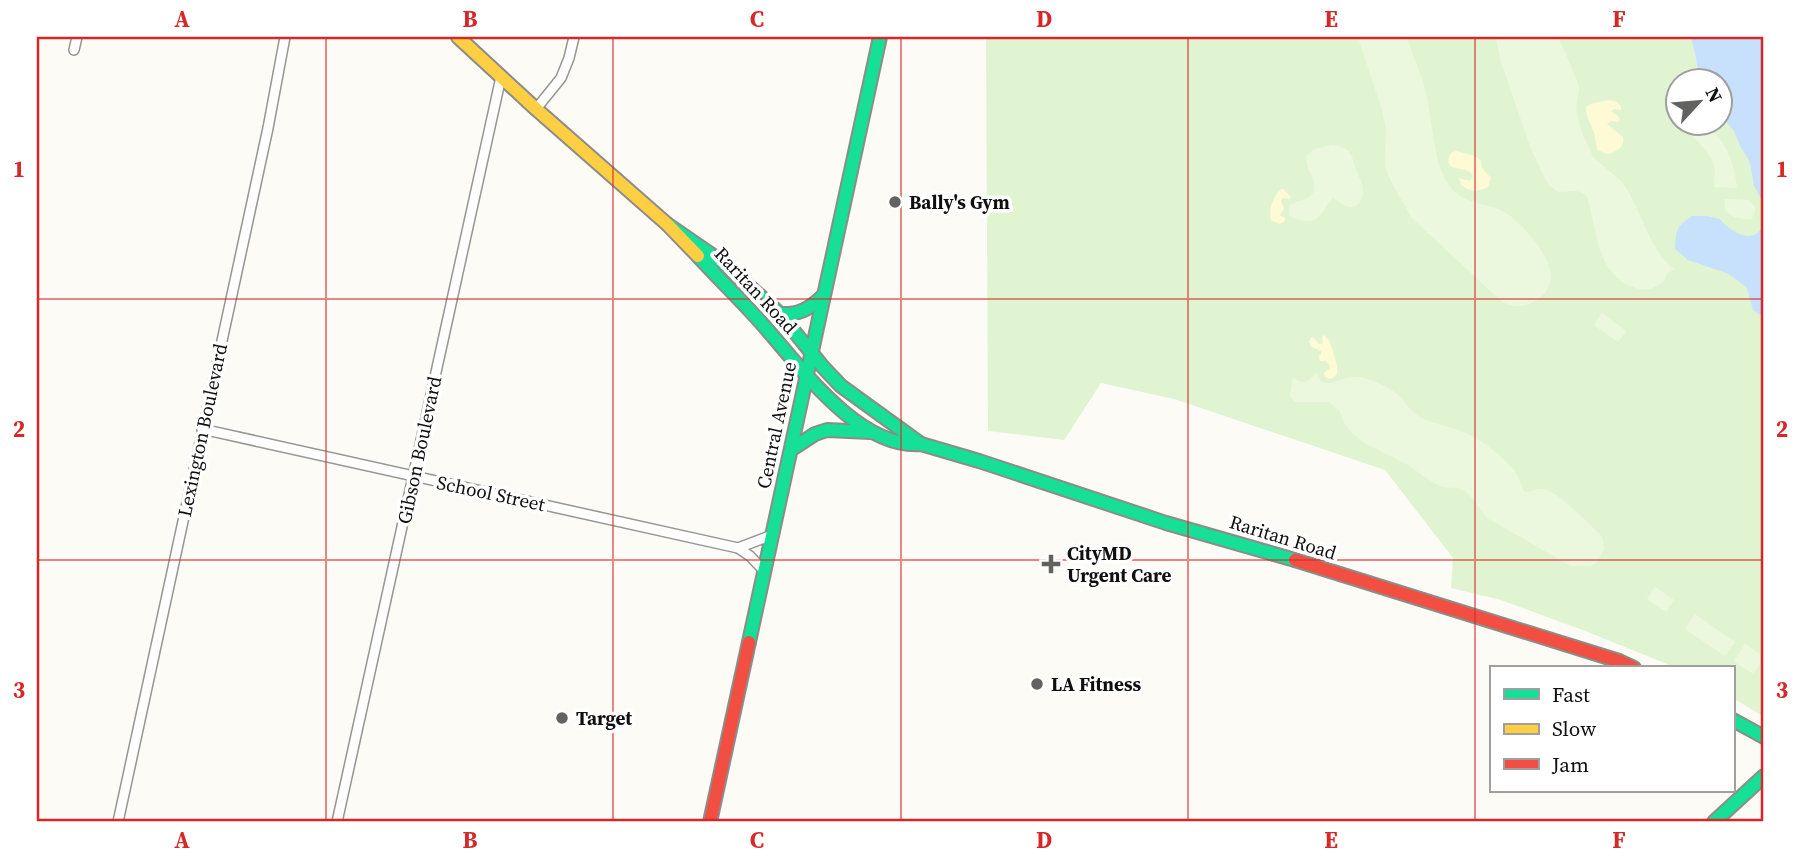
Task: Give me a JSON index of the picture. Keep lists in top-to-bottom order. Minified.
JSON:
{"streets":{"main road":["Raritan Road","Central Avenue"],"street":["Lexington Boulevard","Gibson Boulevard","School Street"]},"crossings":[["Raritan Road","Central Avenue"],["Raritan Road","Gibson Boulevard"],["Central Avenue","School Street"],["Lexington Boulevard","School Street"],["Gibson Boulevard","School Street"]],"places":{"other":["Bally's Gym","LA Fitness","Target"],"health":["CityMD Urgent Care"]},"legend":["Fast","Slow","Jam"],"north":"top right","grid":{"columns":["A","B","C","D","E","F"],"rows":["1","2","3"]}}
